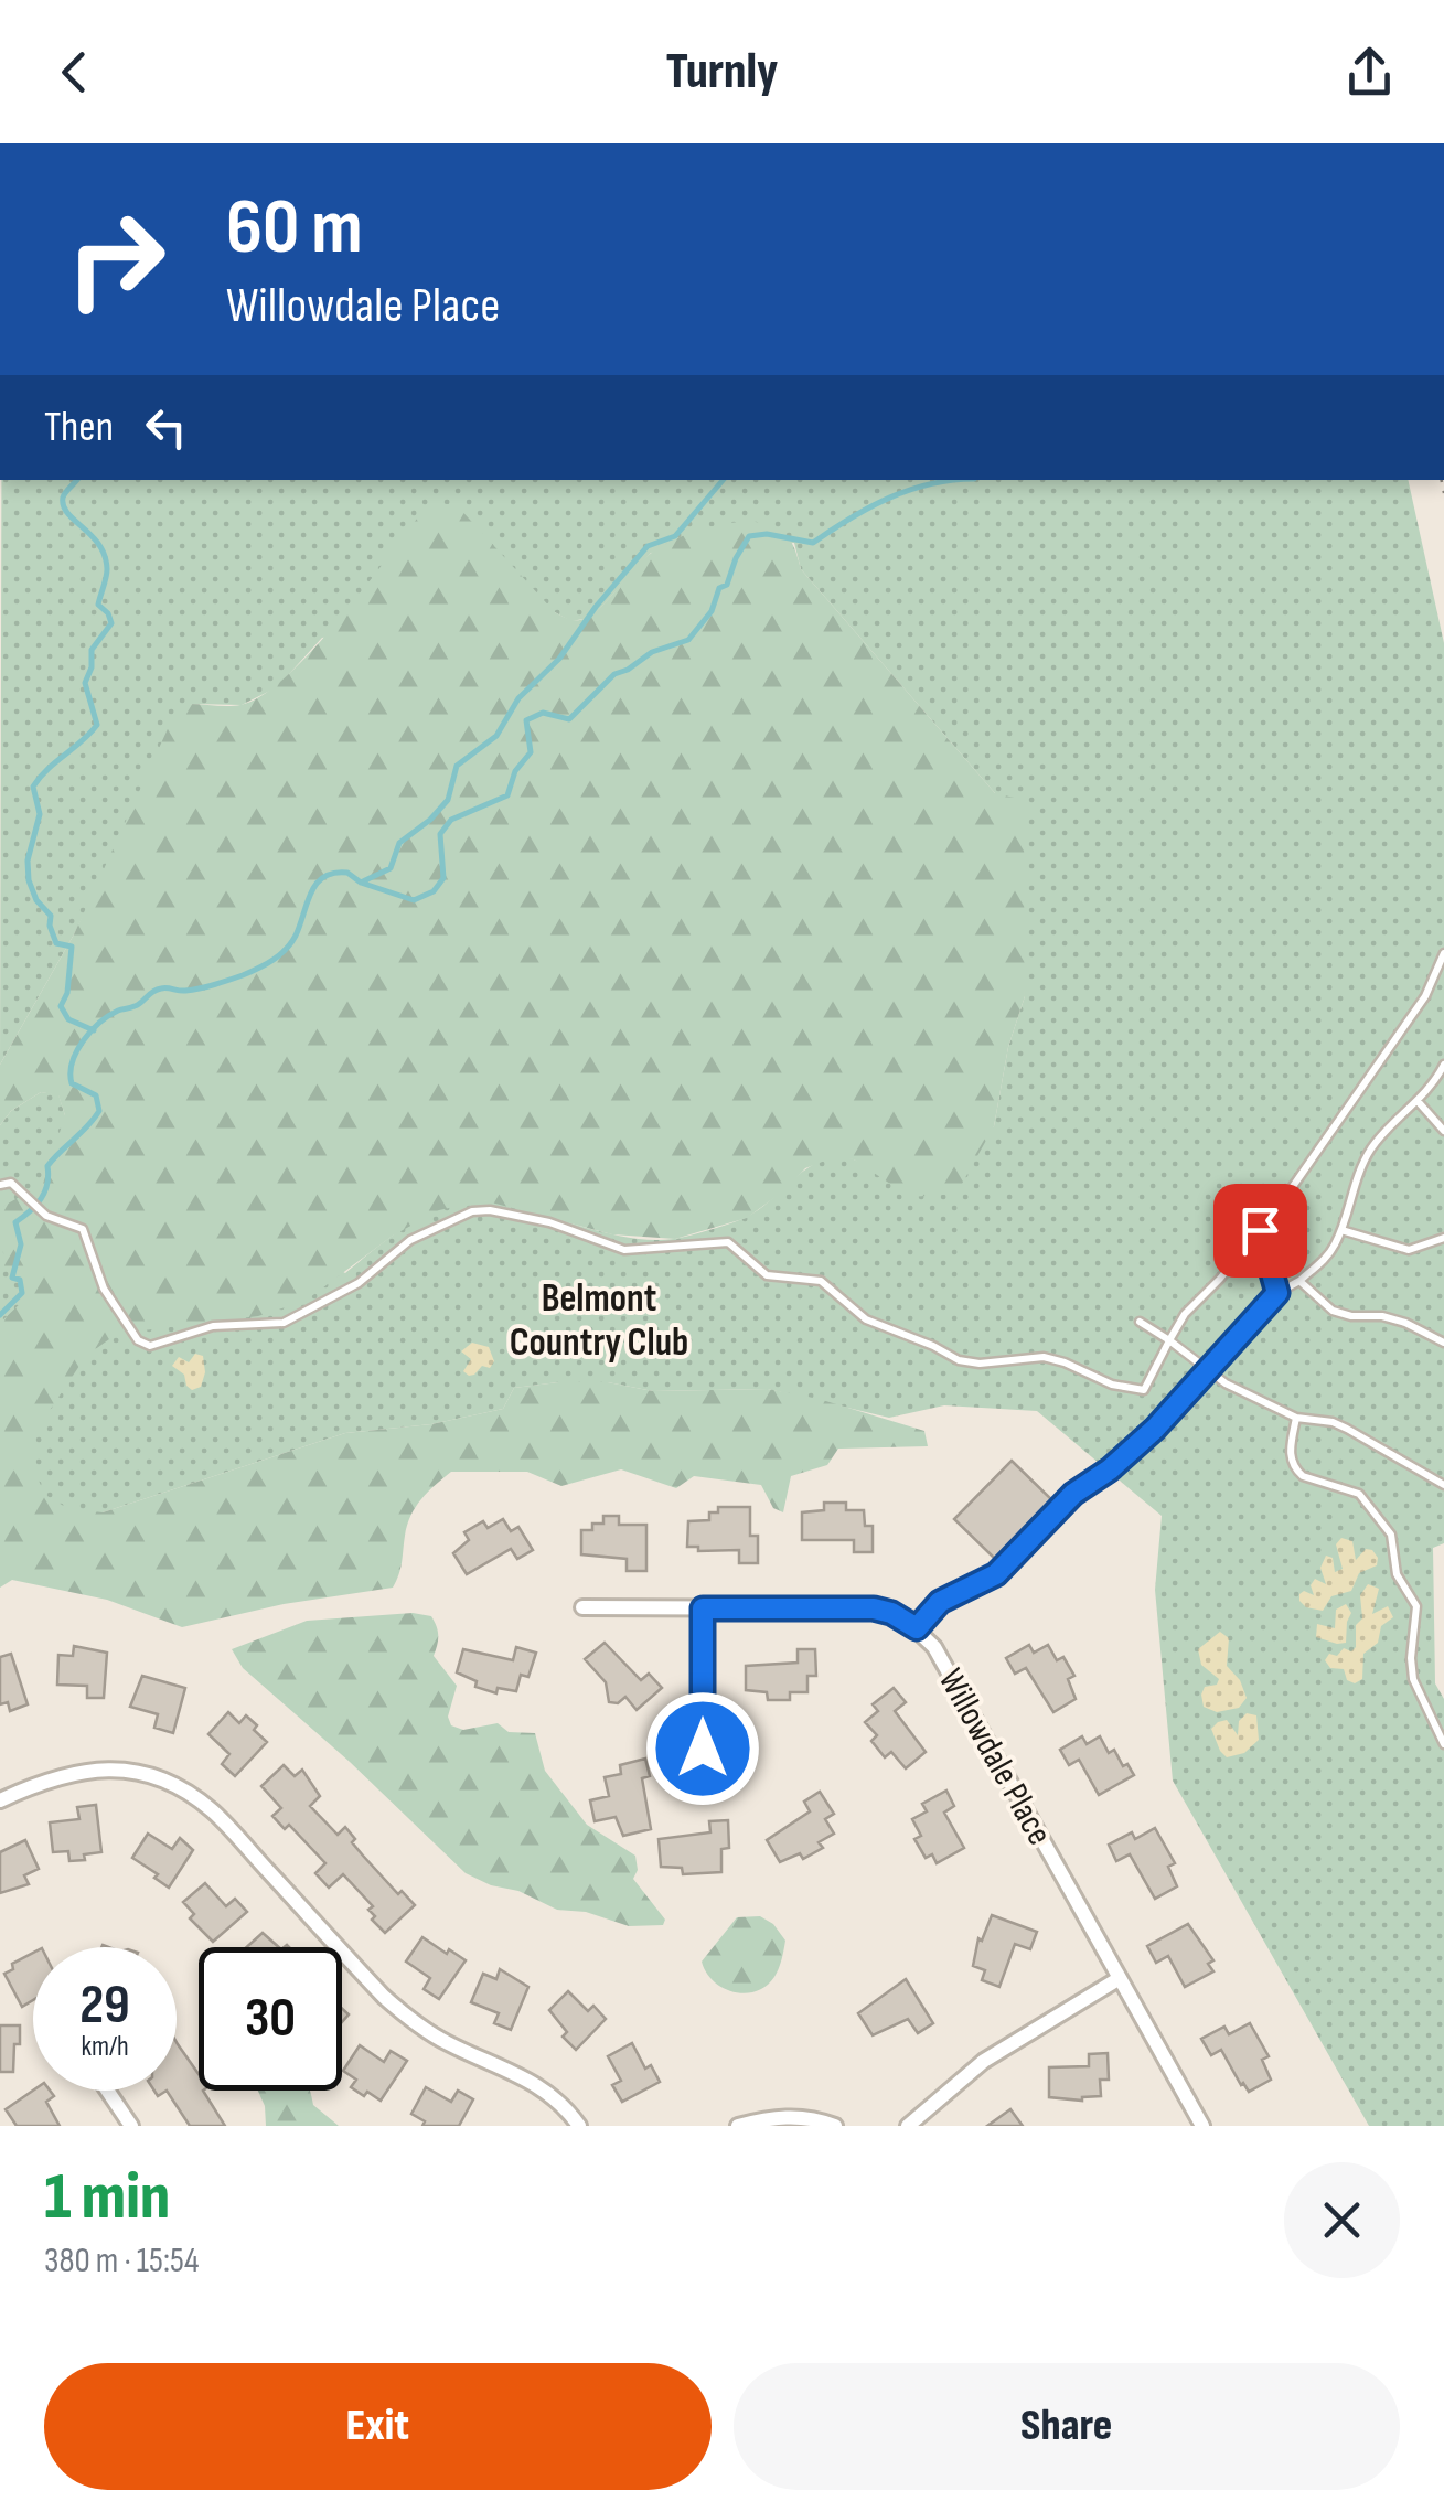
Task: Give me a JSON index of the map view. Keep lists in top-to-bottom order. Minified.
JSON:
{"streets":{"street":["Willowdale Place"]},"districts":["Belmont Country Club"],"page":{"header":"Turnly","turn":["60 m","Willowdale Place"],"then":"Then","speed":"29 km/h","limit":"30","heading":["1 min","380 m · 15:54"],"buttons":["Exit","Share"]}}
